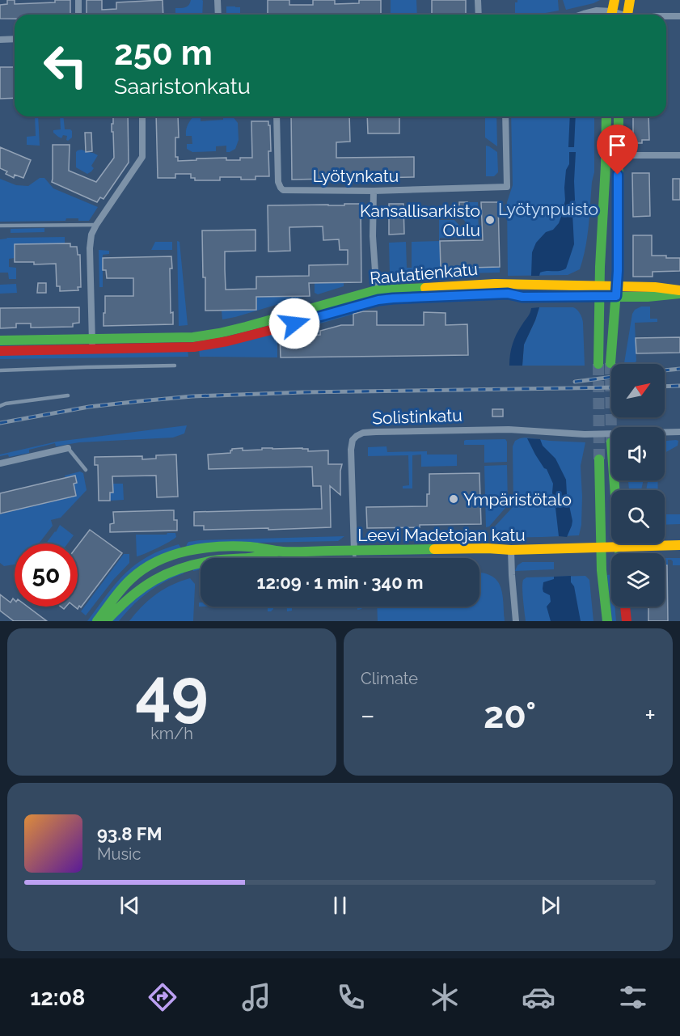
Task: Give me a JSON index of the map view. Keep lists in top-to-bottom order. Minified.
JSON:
{"streets":{"main road":["Rautatienkatu","Leevi Madetojan katu"],"street":["Lyötynkatu","Solistinkatu"]},"crossings":[["Solistinkatu","Leevi Madetojan katu"]],"parks":["Lyötynpuisto"],"places":["Kansallisarkisto Oulu","Ympäristötalo"],"north":"top right","page":{"turn":["250 m","Saaristonkatu"],"limit":"50","trip":"12:09 · 1 min · 340 m","tile":[["49","km/h"],"Climate"],"heat":["−","20°","+"],"song":["93.8 FM","Music"],"tabs":"12:08"}}
